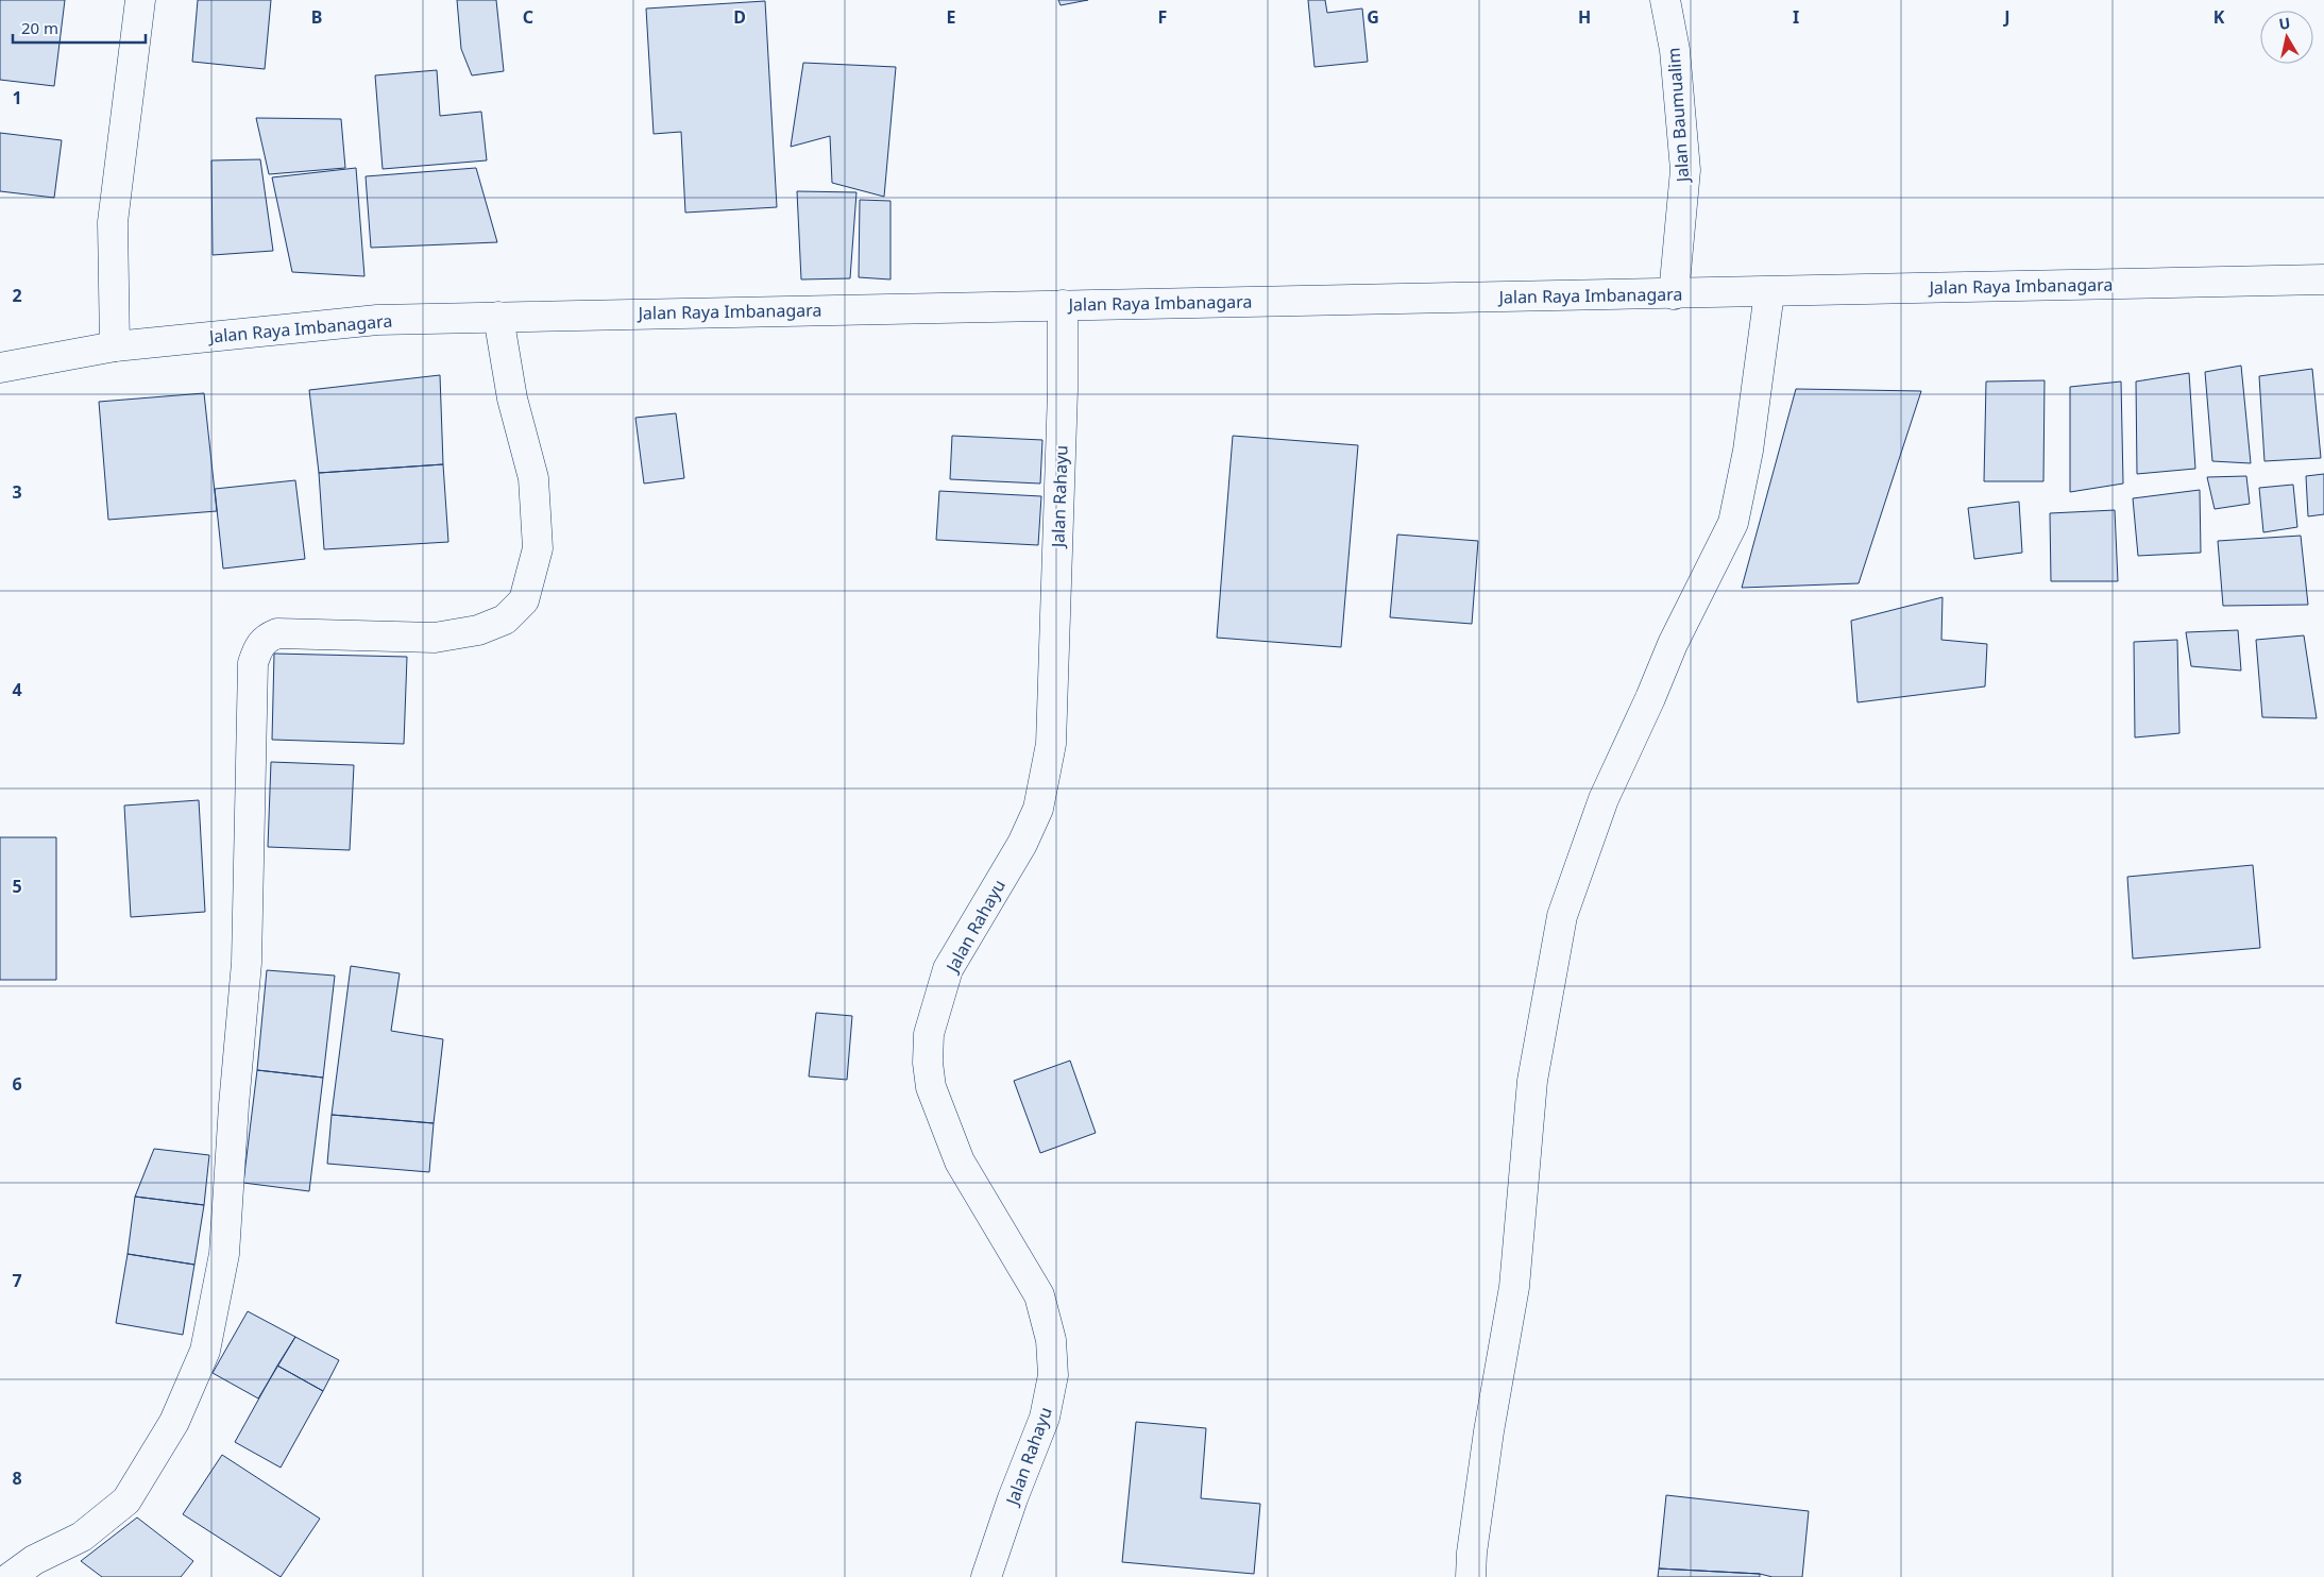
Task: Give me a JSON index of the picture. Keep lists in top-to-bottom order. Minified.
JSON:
{"streets":{"main road":["Jalan Baumualim","Jalan Raya Imbanagara","Jalan Rahayu"]},"crossings":[["Jalan Baumualim","Jalan Raya Imbanagara"],["Jalan Raya Imbanagara","Jalan Rahayu"]],"scale_bar":"20 m","north":"top","grid":{"columns":["B","C","D","E","F","G","H","I","J","K"],"rows":["1","2","3","4","5","6","7","8"]}}
